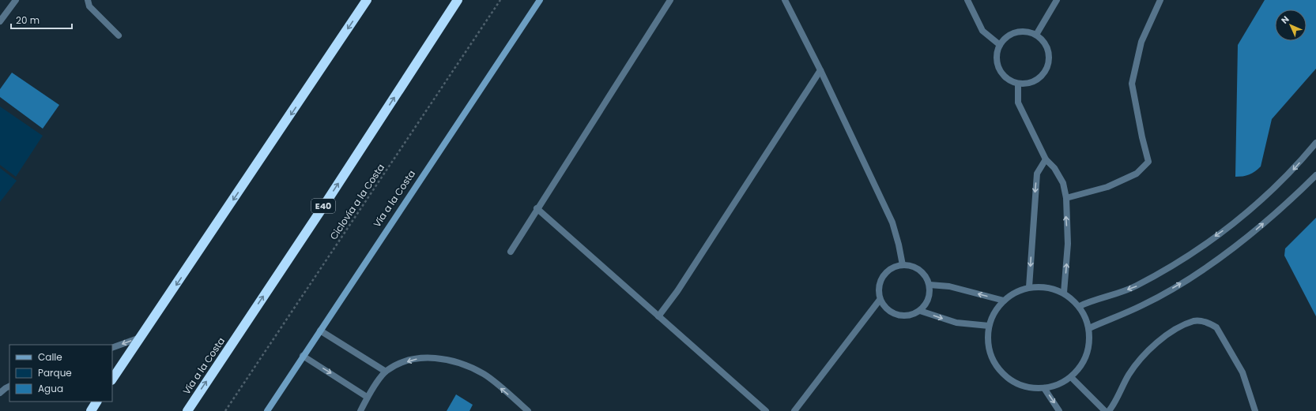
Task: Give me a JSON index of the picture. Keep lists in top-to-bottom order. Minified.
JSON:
{"streets":{"highway":["Vía a la Costa","E40"],"path":["Ciclovía a la Costa"]},"legend":["Calle","Parque","Agua"],"scale_bar":"20 m","north":"top left"}
